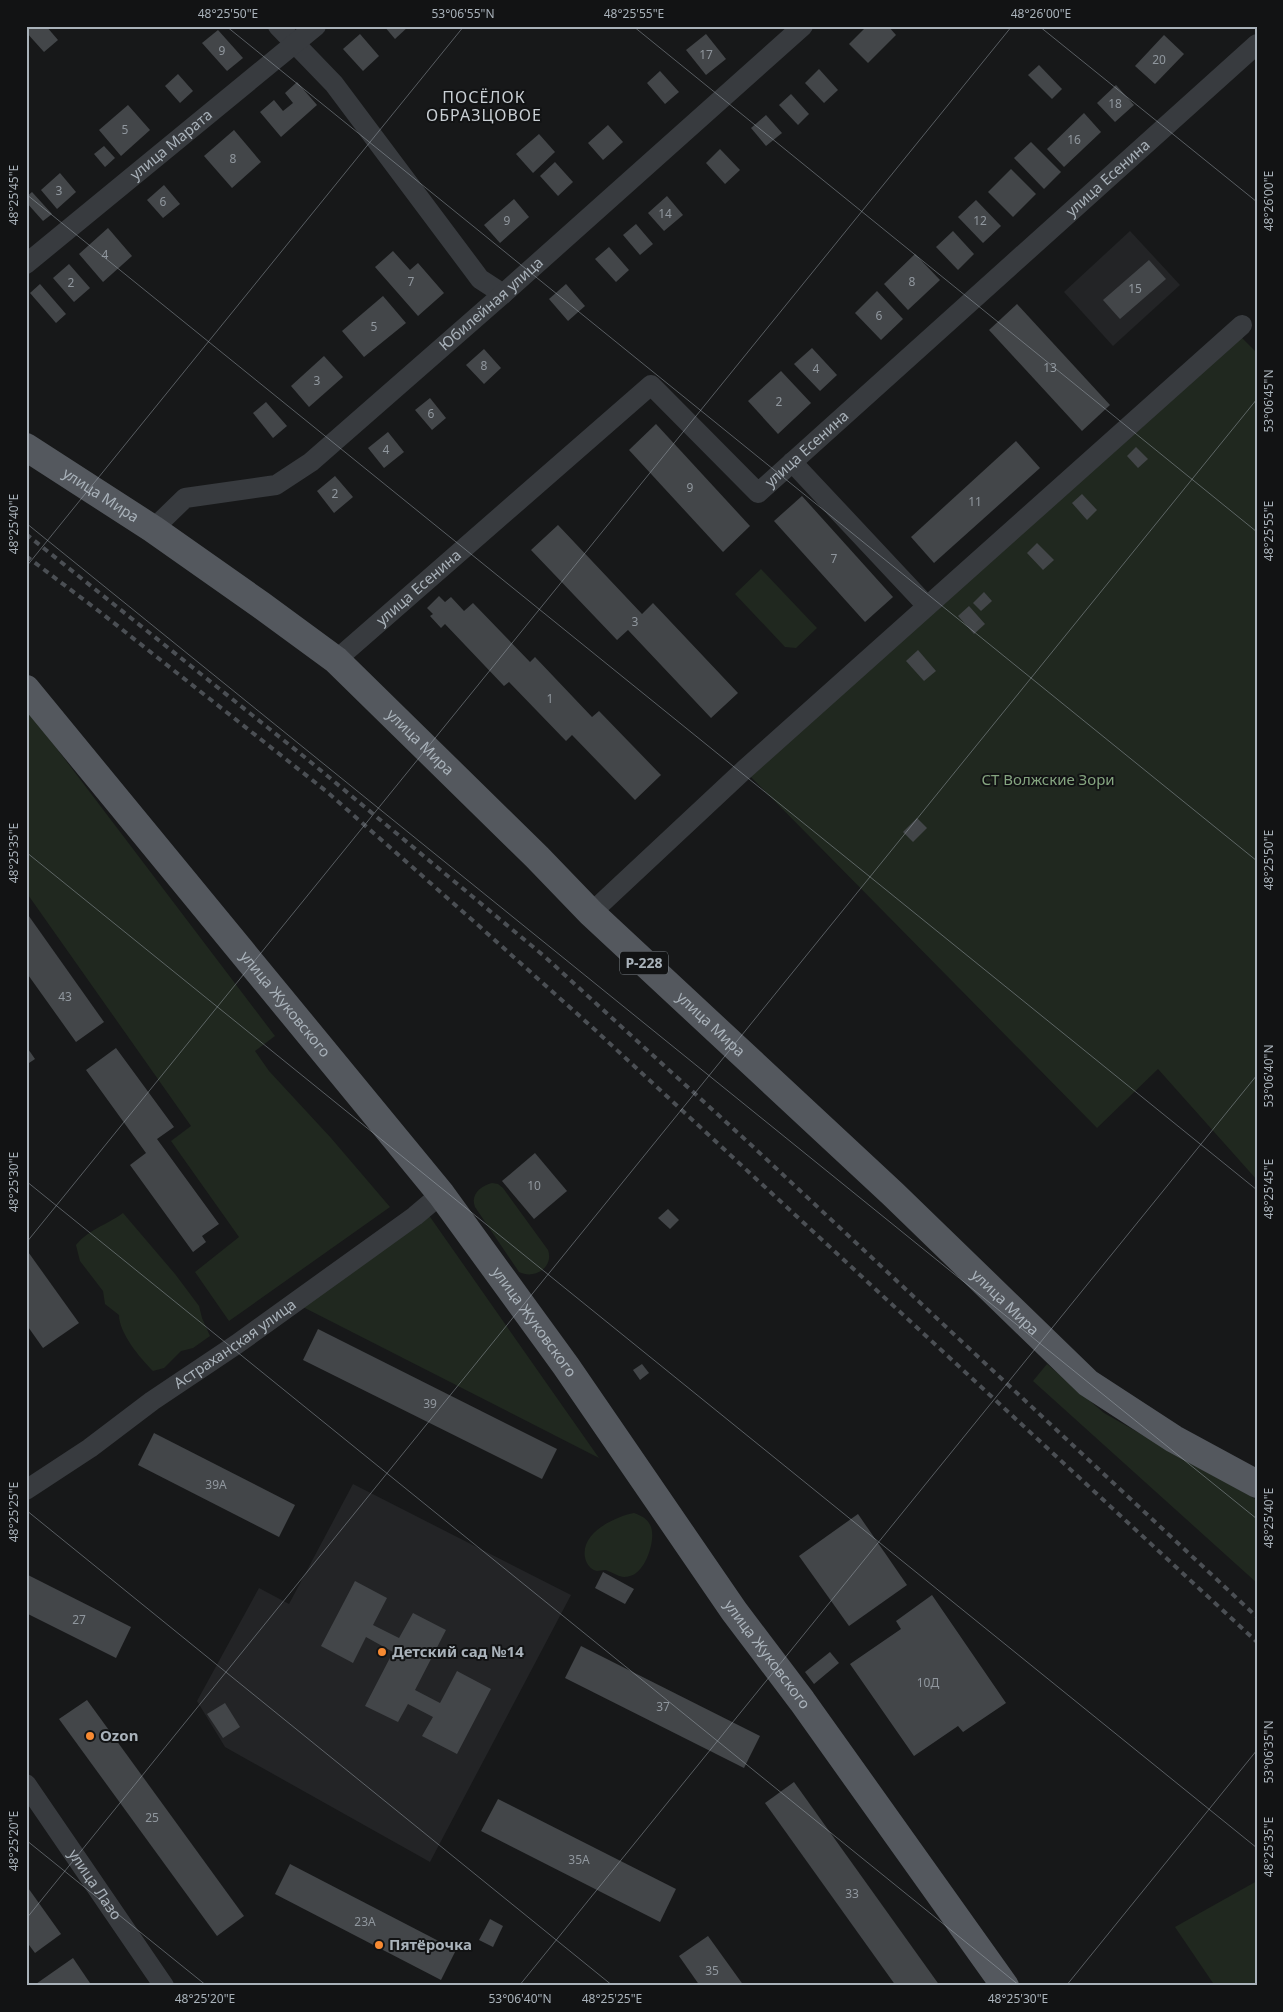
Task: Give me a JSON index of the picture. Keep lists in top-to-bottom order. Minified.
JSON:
{"streets":{"main road":["улица Мира","Р-228","улица Жуковского"],"street":["улица Марата","улица Есенина","Юбилейная улица","Астраханская улица","улица Лазо"]},"crossings":[["улица Есенина","улица Мира"],["Юбилейная улица","улица Мира"],["улица Жуковского","Астраханская улица"]],"districts":["ПОСЁЛОК ОБРАЗЦОВОЕ"],"parks":["СТ Волжские Зори"],"places":["Детский сад №14","Ozon","Пятёрочка"],"house_numbers":["9","17","20","18","5","16","8","3","6","14","9","12","4","7","8","2","15","6","5","8","13","4","3","2","6","4","9","2","11","7","3","1","43","10","39","39А","27","10Д","37","25","35А","33","23А","35"],"coordinates":["48°25'50\"E","53°06'55\"N","48°25'55\"E","48°26'00\"E","48°25'45\"E","53°06'45\"N","48°25'40\"E","48°25'35\"E","53°06'40\"N","48°25'30\"E","48°25'25\"E","53°06'35\"N","48°25'20\"E"]}
